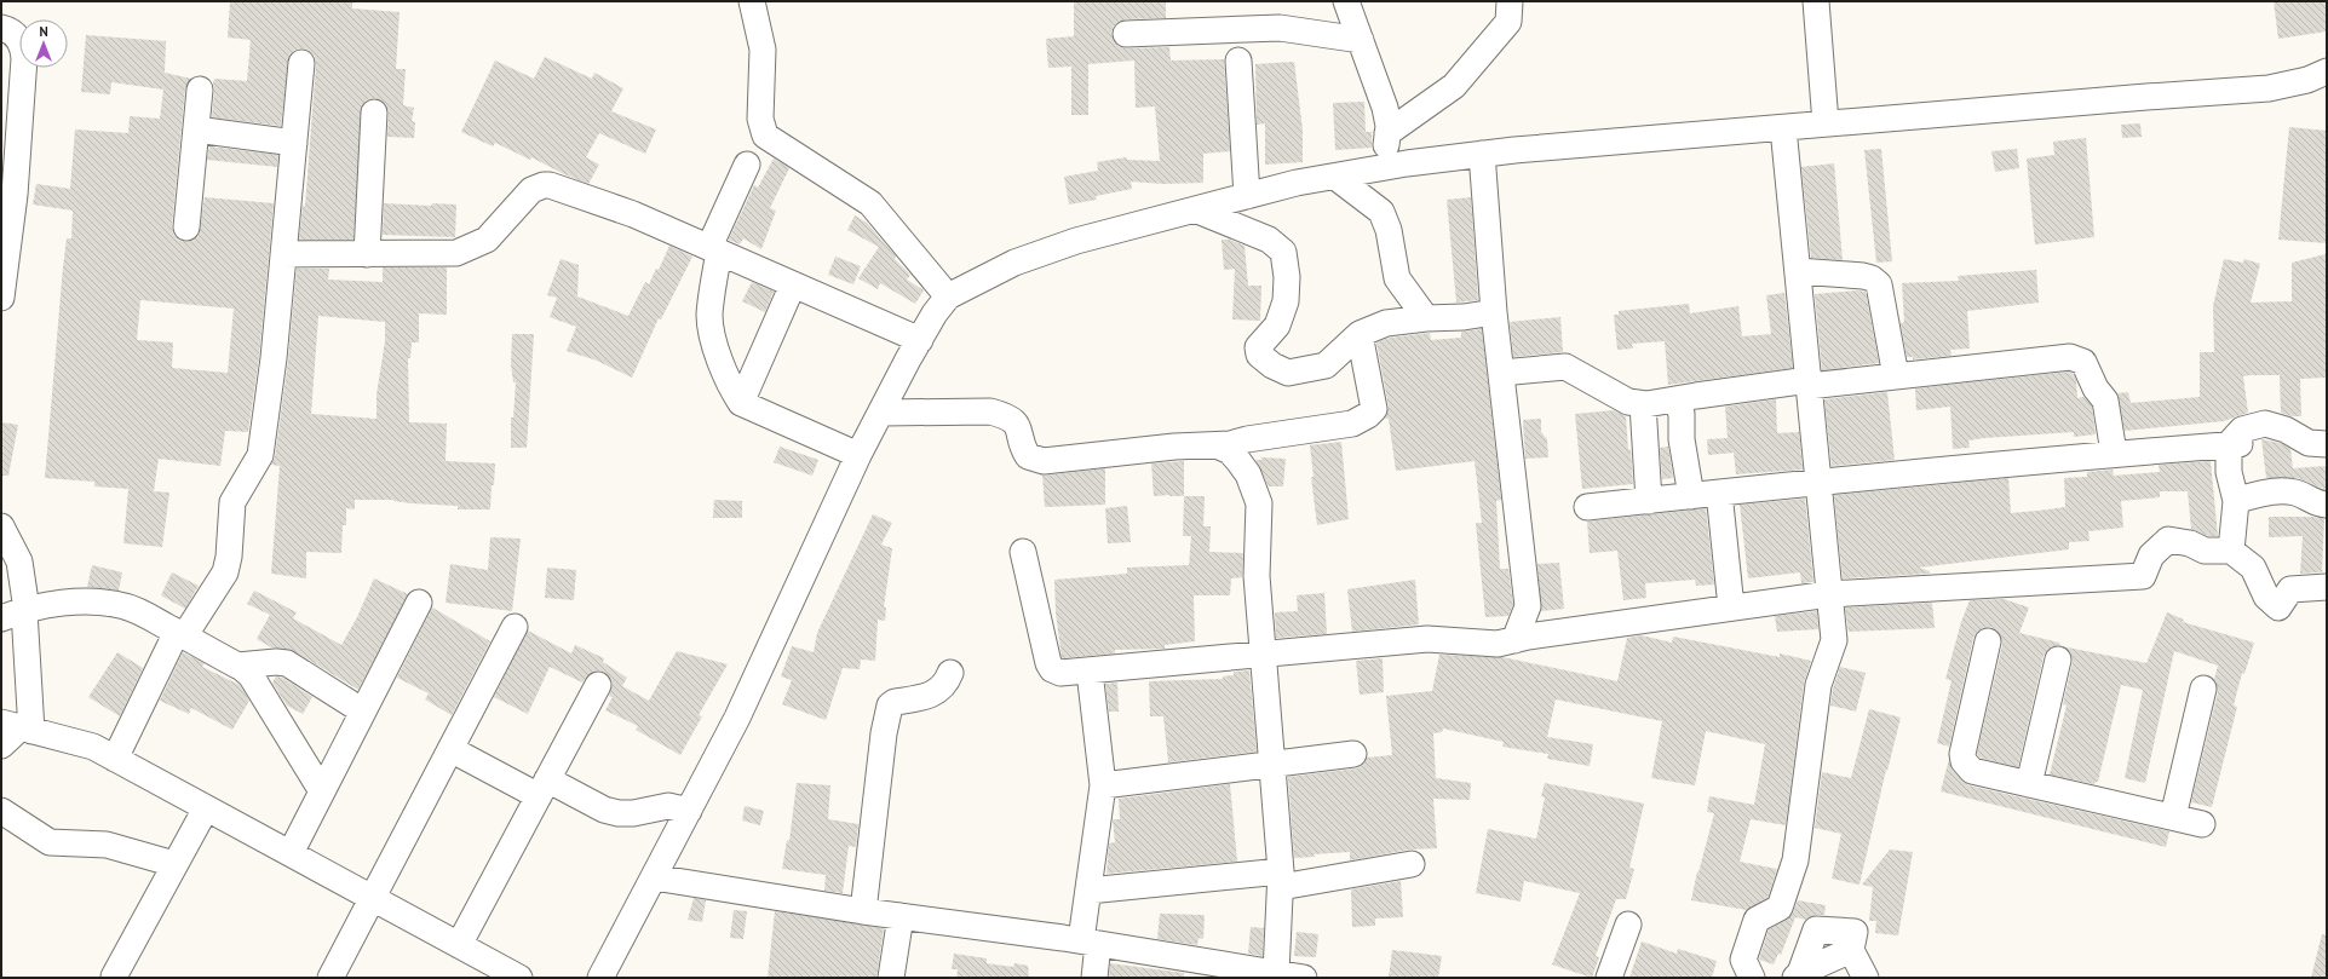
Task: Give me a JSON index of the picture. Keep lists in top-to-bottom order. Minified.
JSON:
{"north":"top"}
